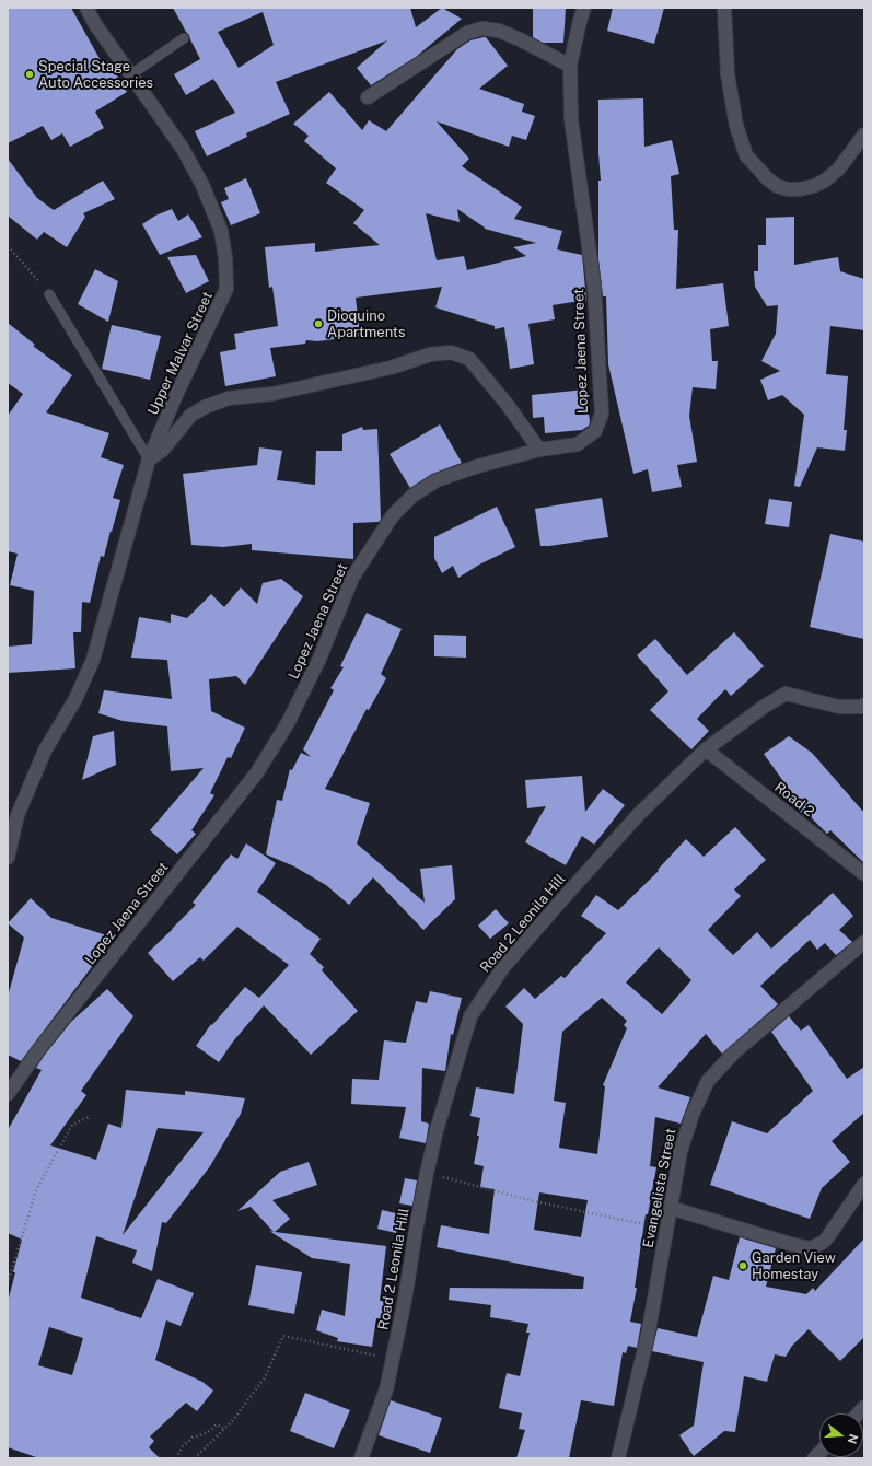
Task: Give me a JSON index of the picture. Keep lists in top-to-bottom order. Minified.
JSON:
{"streets":{"street":["Lopez Jaena Street","Upper Malvar Street","Road 2","Road 2 Leonila Hill","Evangelista Street"]},"crossings":[["Road 2","Road 2 Leonila Hill"]],"places":["Special Stage Auto Accessories","Dioquino Apartments","Garden View Homestay"],"north":"right"}
